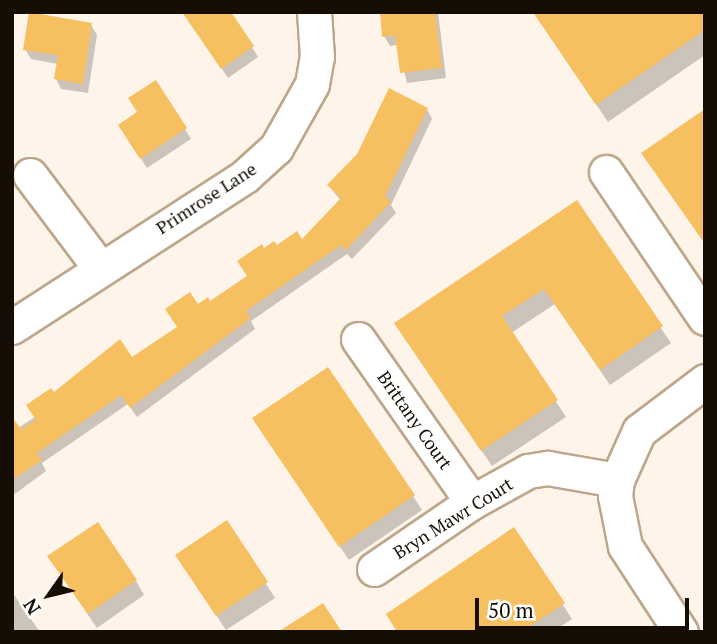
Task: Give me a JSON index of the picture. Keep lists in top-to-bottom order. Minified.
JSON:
{"streets":{"street":["Primrose Lane","Brittany Court","Bryn Mawr Court"]},"crossings":[["Brittany Court","Bryn Mawr Court"]],"scale_bar":"50 m","north":"bottom left"}
